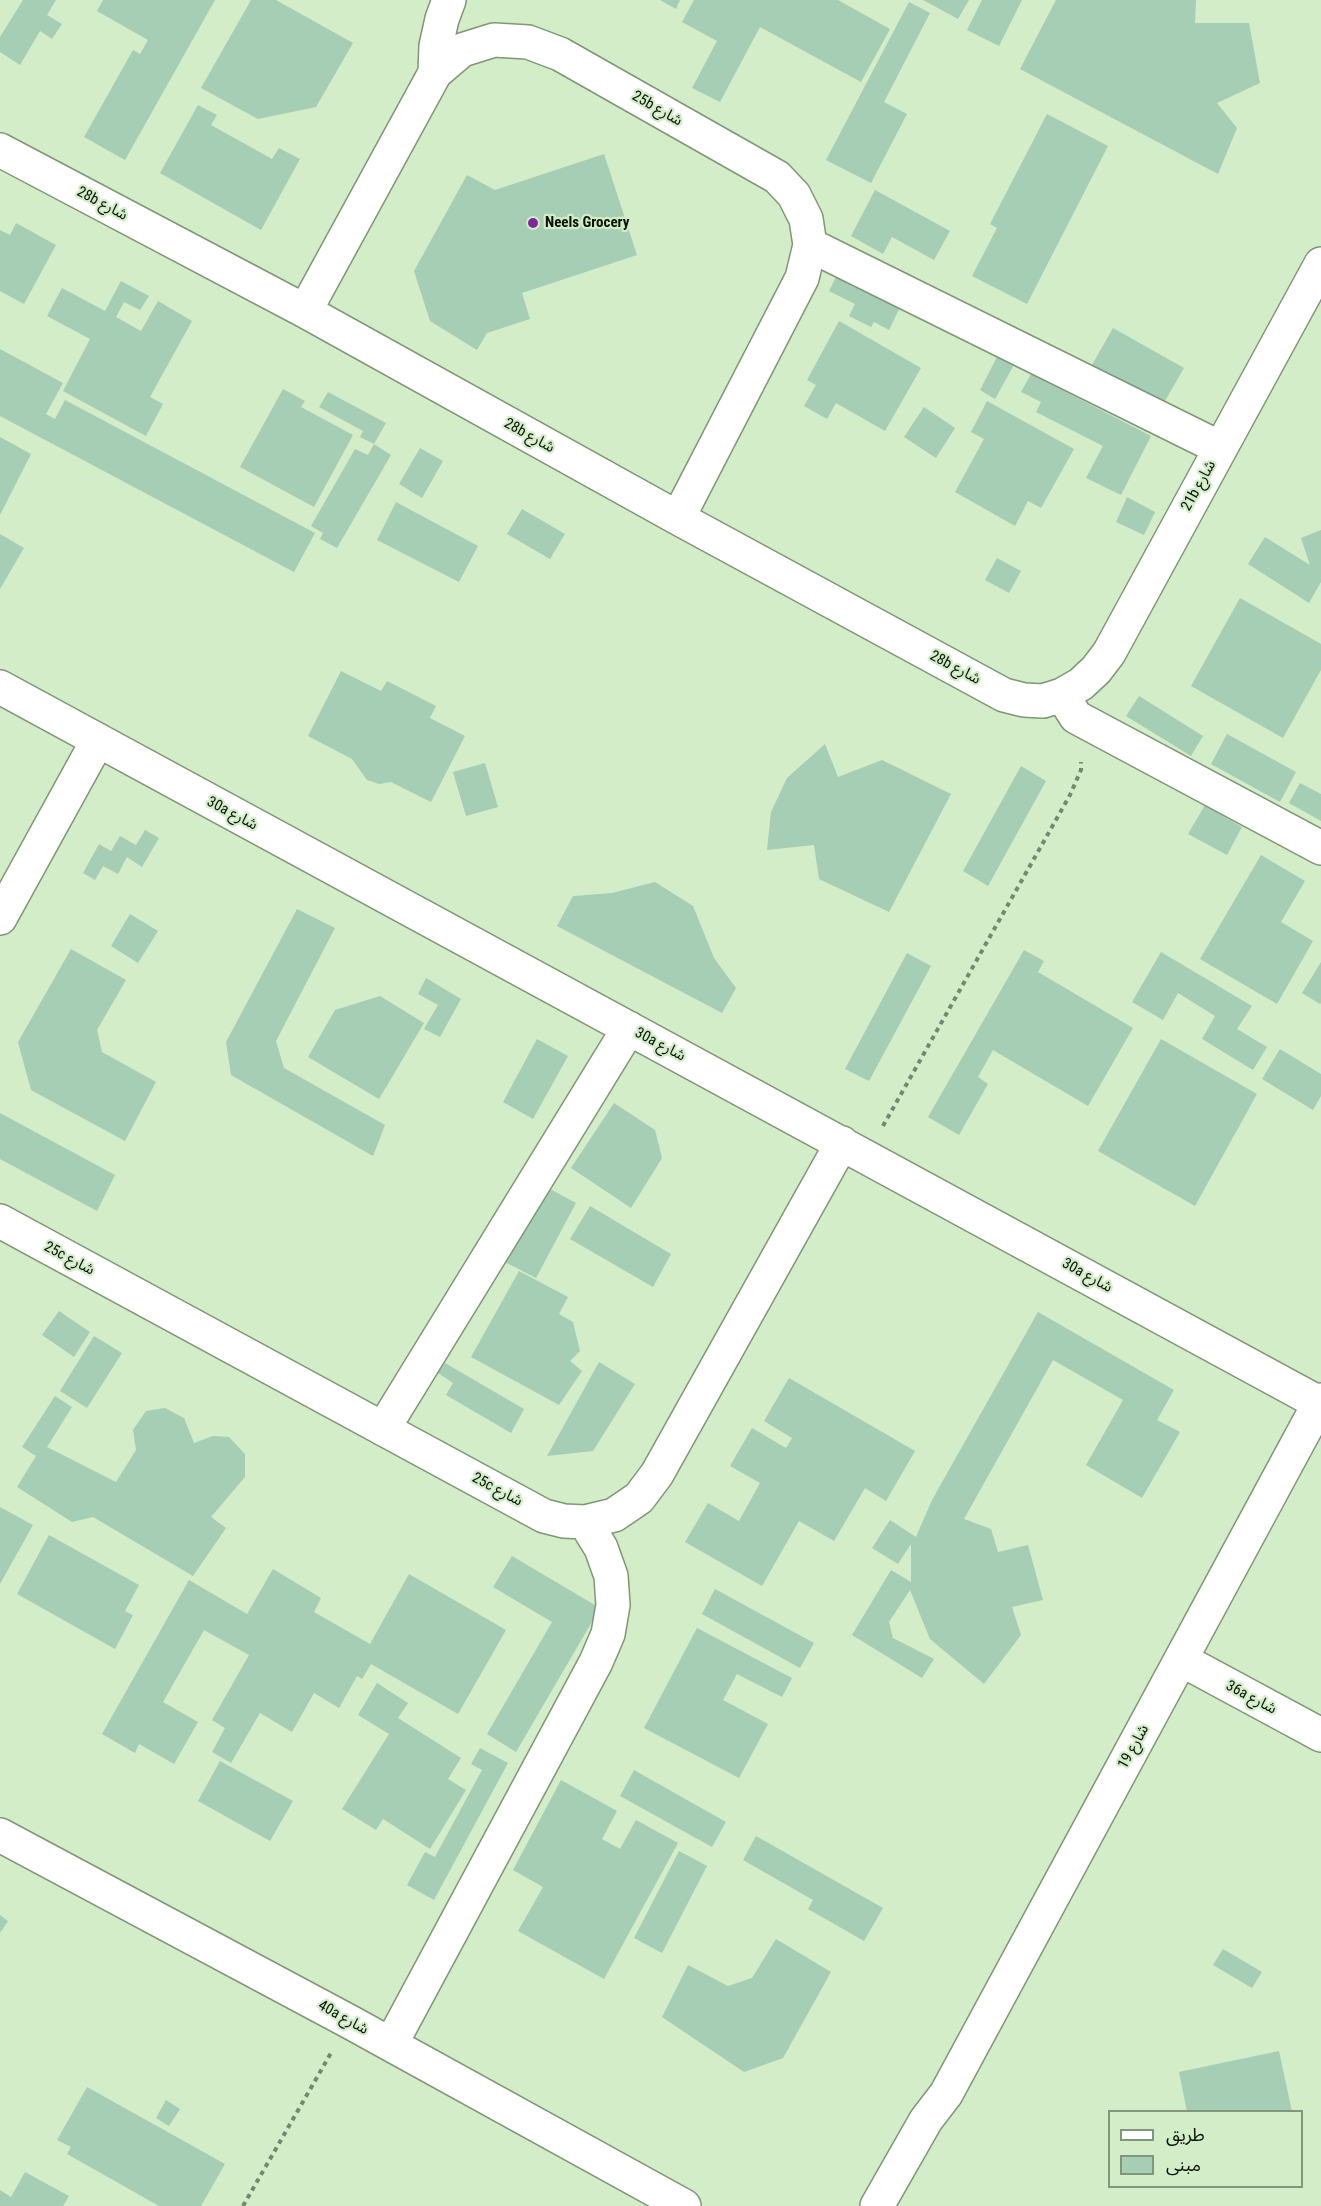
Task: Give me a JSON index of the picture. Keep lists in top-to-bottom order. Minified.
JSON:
{"streets":{"street":["25b شارع","28b شارع","21b شارع","30a شارع","25c شارع","36a شارع","شارع 19","40a شارع"]},"crossings":[["25b شارع","28b شارع"],["28b شارع","21b شارع"],["30a شارع","25c شارع"],["30a شارع","شارع 19"],["36a شارع","شارع 19"]],"places":["Neels Grocery"],"legend":["طريق","مبنى"]}
